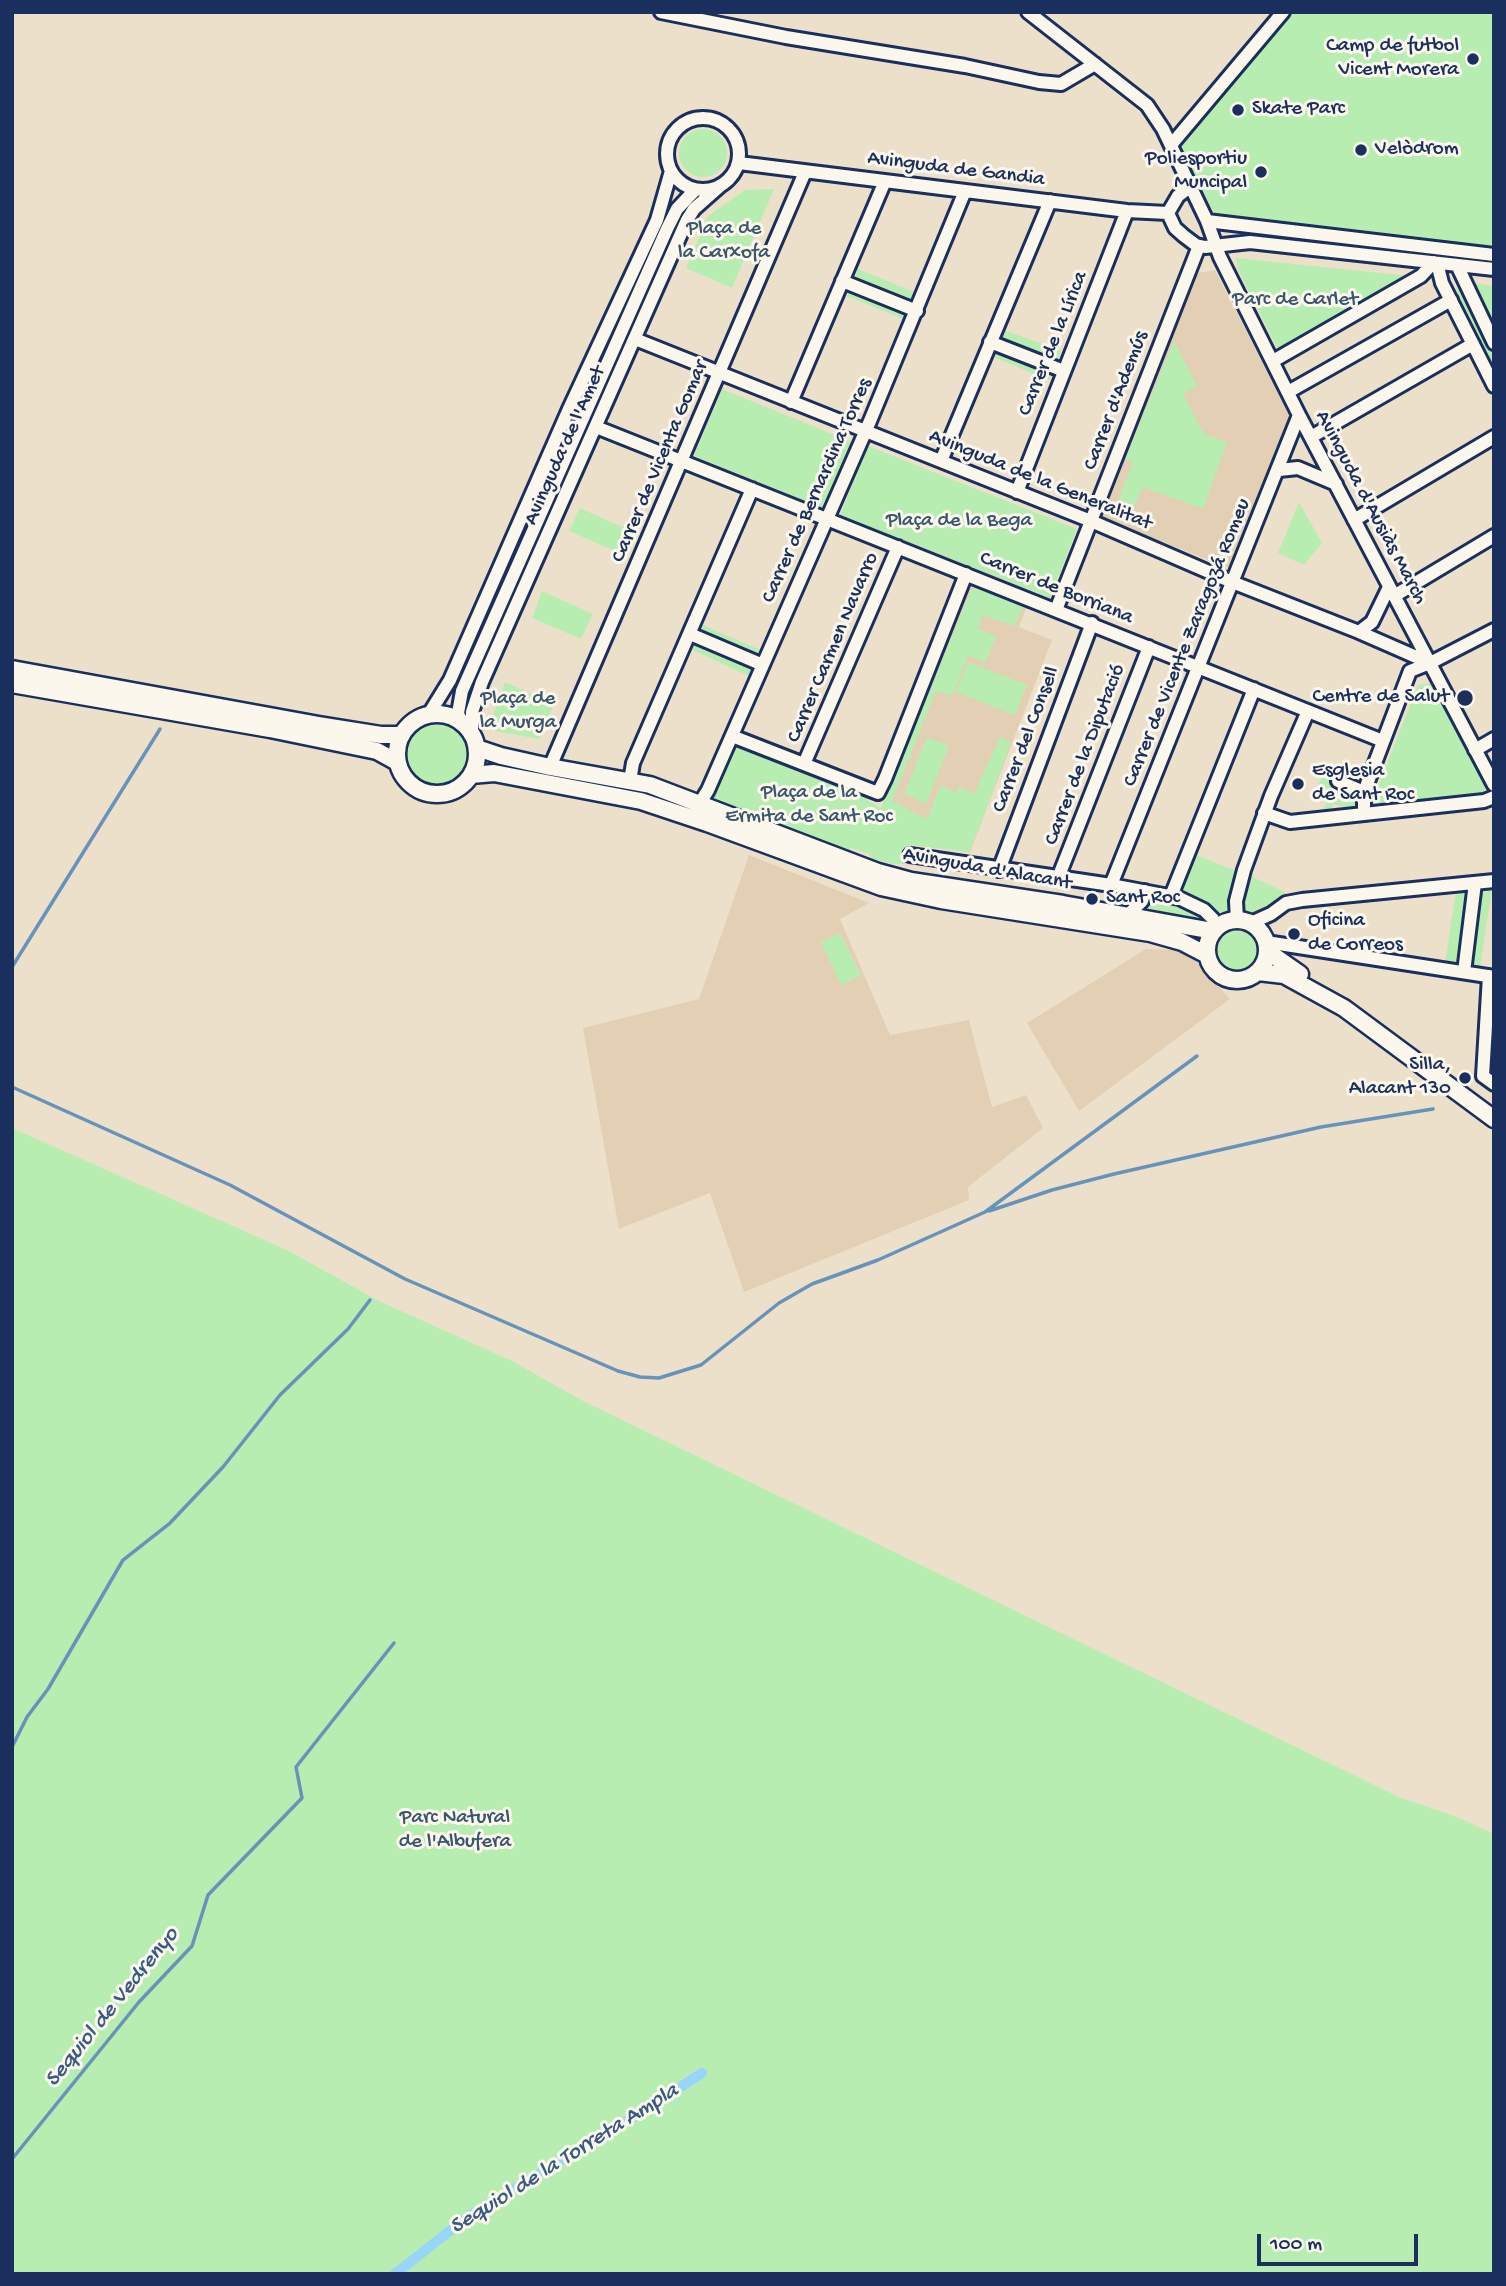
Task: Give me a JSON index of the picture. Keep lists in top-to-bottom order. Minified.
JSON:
{"streets":{"main road":["Avinguda d'Alacant"],"street":["Avinguda de Gandia","Carrer de la Lírica","Carrer d'Ademús","Avinguda de l'Amet","Carrer de Vicenta Gomar","Avinguda de la Generalitat","Carrer de Bernardina Torres","Avinguda d'Ausiàs March","Carrer de Borriana","Carrer de Vicente Zaragozá Romeu","Carrer Carmen Navarro","Carrer del Consell","Carrer de la Diputació"]},"crossings":[["Avinguda de Gandia","Carrer de la Lírica"],["Avinguda de Gandia","Avinguda de l'Amet"],["Avinguda de Gandia","Carrer de Vicenta Gomar"],["Avinguda de Gandia","Carrer de Bernardina Torres"],["Carrer de la Lírica","Avinguda de la Generalitat"],["Carrer d'Ademús","Avinguda de la Generalitat"],["Carrer d'Ademús","Carrer de Borriana"],["Avinguda de l'Amet","Avinguda de la Generalitat"],["Avinguda de l'Amet","Carrer de Borriana"],["Avinguda de l'Amet","Avinguda d'Alacant"],["Carrer de Vicenta Gomar","Avinguda de la Generalitat"],["Carrer de Vicenta Gomar","Carrer de Borriana"],["Carrer de Vicenta Gomar","Avinguda d'Alacant"],["Avinguda de la Generalitat","Carrer de Bernardina Torres"],["Avinguda de la Generalitat","Avinguda d'Ausiàs March"],["Avinguda de la Generalitat","Carrer de Vicente Zaragozá Romeu"],["Carrer de Bernardina Torres","Carrer de Borriana"],["Carrer de Bernardina Torres","Avinguda d'Alacant"],["Avinguda d'Ausiàs March","Carrer de Vicente Zaragozá Romeu"],["Carrer de Borriana","Carrer de Vicente Zaragozá Romeu"],["Carrer de Borriana","Carrer Carmen Navarro"],["Carrer de Borriana","Carrer del Consell"],["Carrer de Borriana","Carrer de la Diputació"],["Carrer de Vicente Zaragozá Romeu","Avinguda d'Alacant"],["Carrer del Consell","Avinguda d'Alacant"],["Carrer de la Diputació","Avinguda d'Alacant"]],"water":["Sequiol de Vedrenyo","Sequiol de la Torreta Ampla"],"parks":["Plaça de la Carxofa","Parc de Carlet","Plaça de la Bega","Plaça de la Murga","Plaça de la Ermita de Sant Roc","Parc Natural de l'Albufera"],"places":["Camp de futbol Vicent Morera","Skate Parc","Velòdrom","Poliesportiu Muncipal","Centre de Salut","Esglesia de Sant Roc","Sant Roc","Oficina de Correos","Silla, Alacant 130"],"scale_bar":"100 m"}
